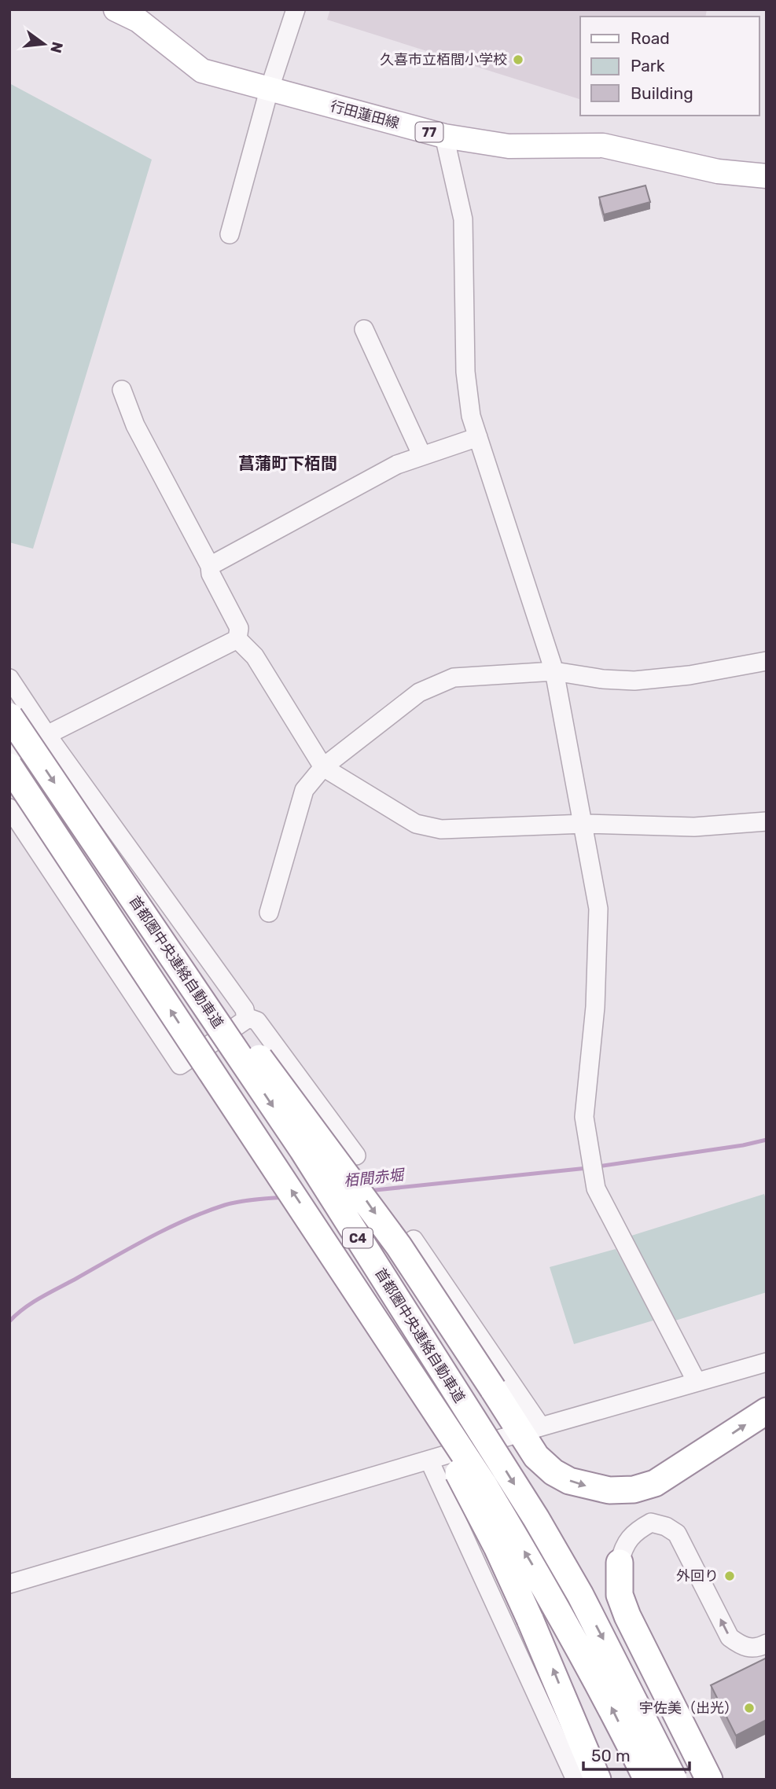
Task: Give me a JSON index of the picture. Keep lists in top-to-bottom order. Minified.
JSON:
{"streets":{"highway":["首都圏中央連絡自動車道","C4"],"main road":["行田蓮田線","77"]},"districts":["菖蒲町下栢間"],"water":["栢間赤堀"],"places":["久喜市立栢間小学校","外回り","宇佐美（出光）"],"legend":["Road","Park","Building"],"scale_bar":"50 m","north":"right"}
